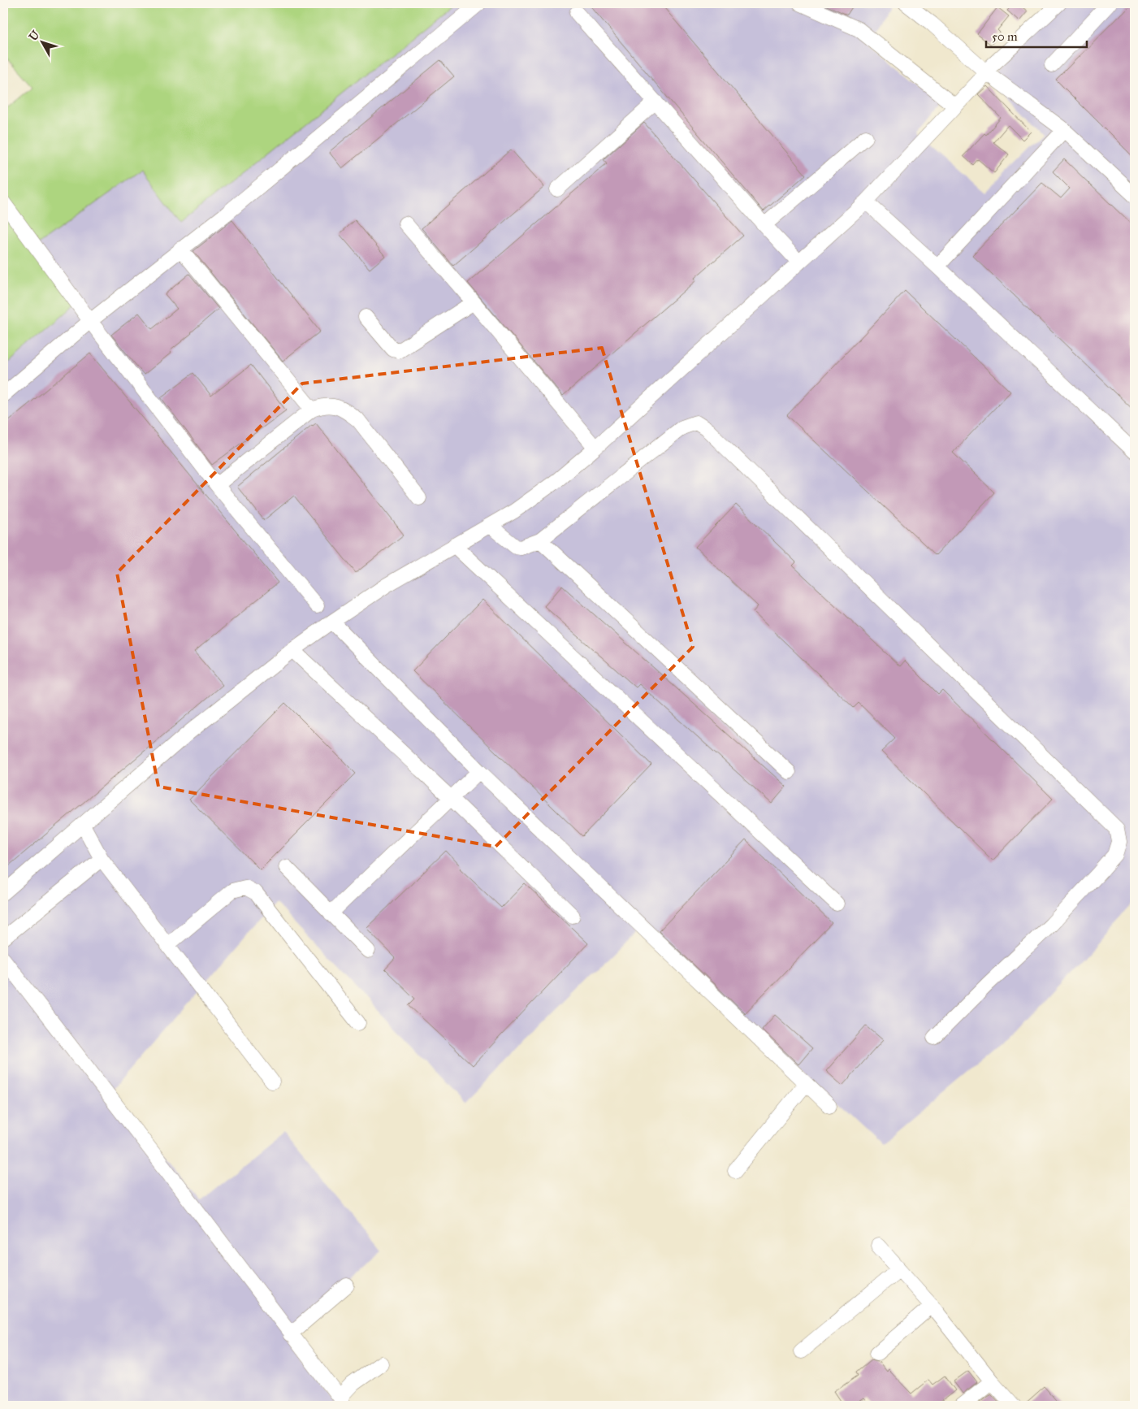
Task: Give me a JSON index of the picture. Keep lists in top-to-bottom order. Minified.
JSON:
{"scale_bar":"50 m","north":"top left"}
